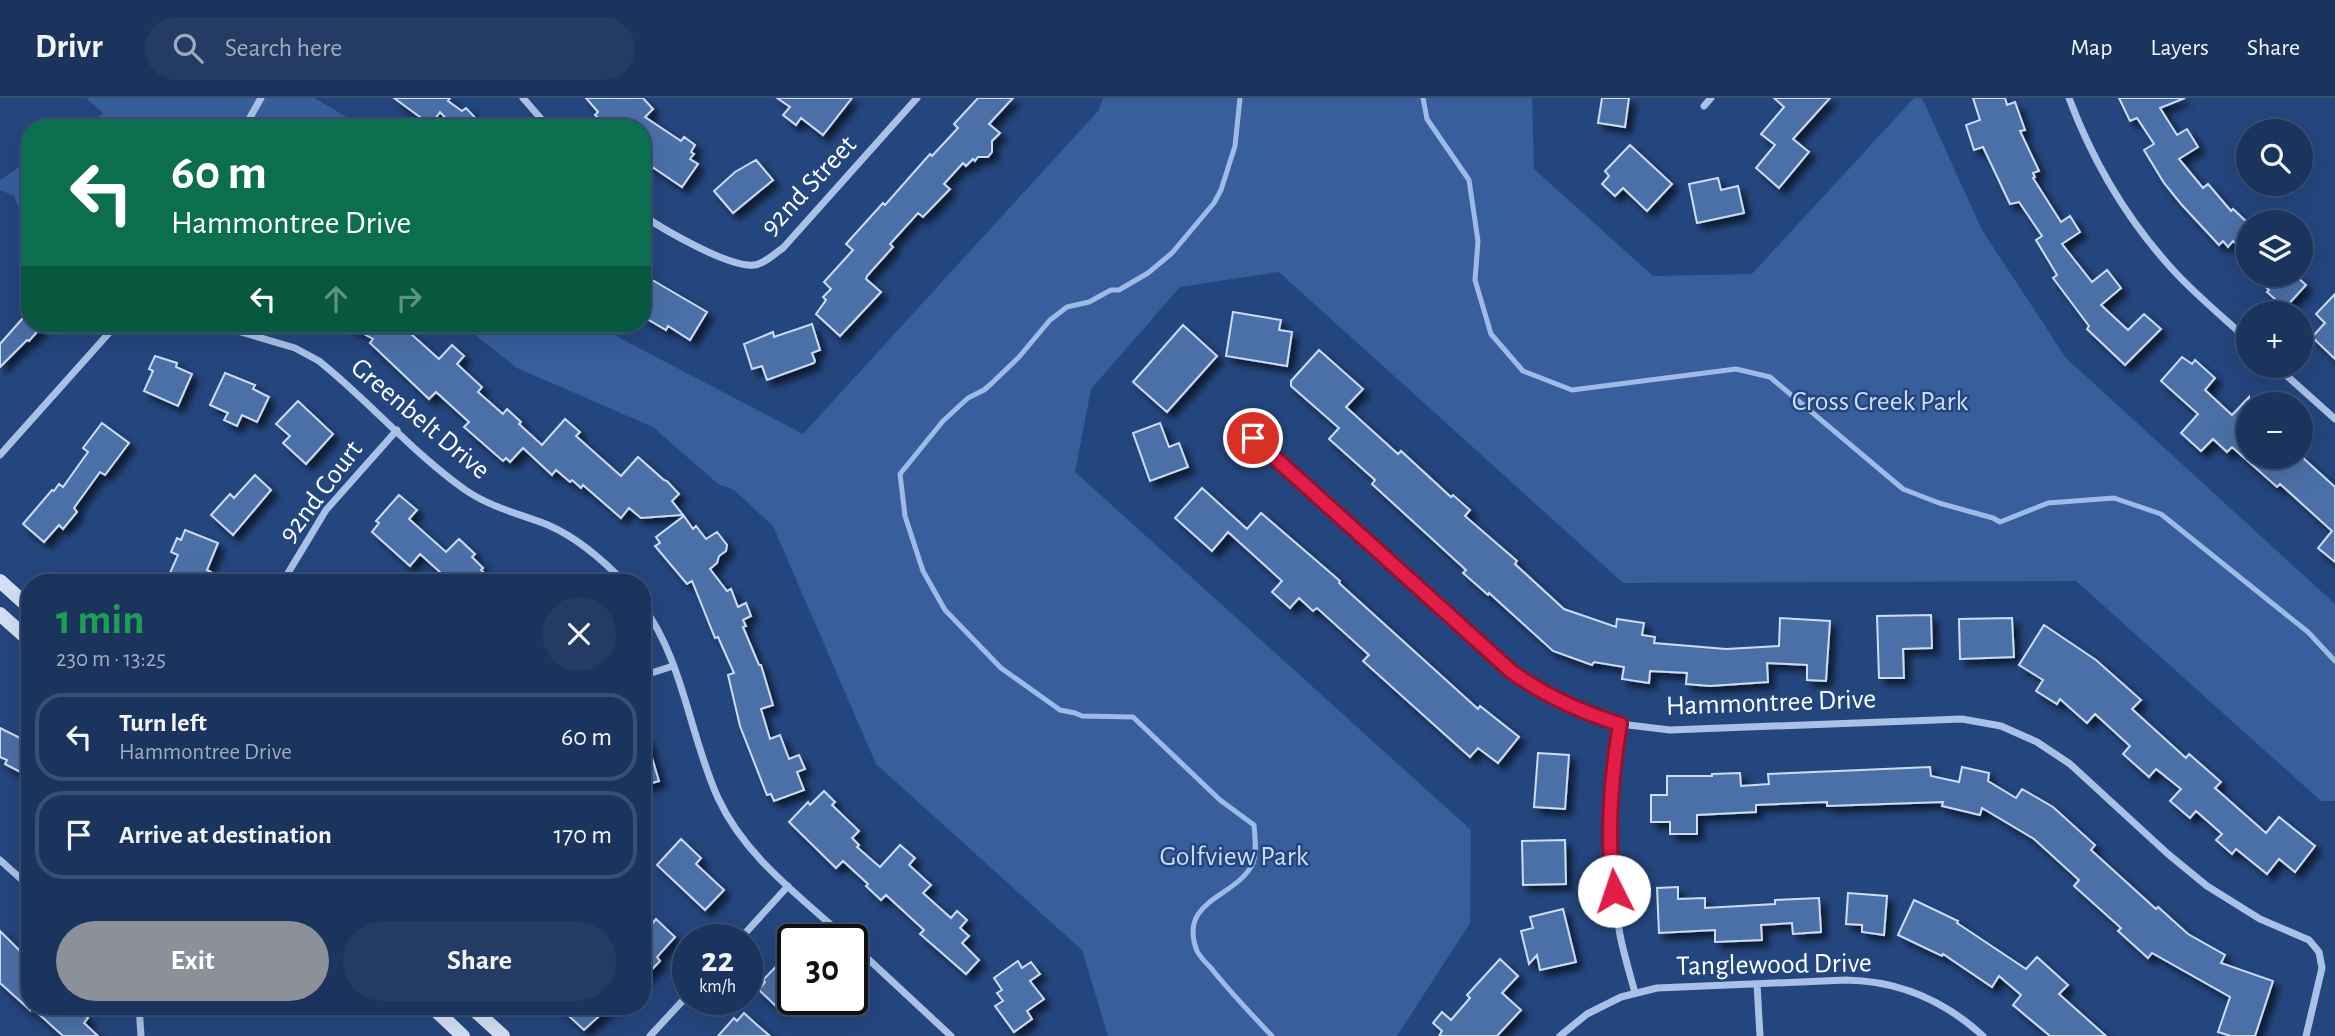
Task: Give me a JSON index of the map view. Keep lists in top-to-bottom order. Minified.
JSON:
{"streets":{"street":["92nd Street","Greenbelt Drive","92nd Court","Hammontree Drive","Tanglewood Drive"]},"crossings":[["Greenbelt Drive","92nd Court"]],"parks":["Cross Creek Park","Golfview Park"],"page":{"header":"Drivr","search":"Search here","nav":["Map","Layers","Share"],"map_buttons":["+","−"],"turn":["60 m","Hammontree Drive"],"heading":["1 min","230 m · 13:25"],"list":[{"name":"Turn left","note":"Hammontree Drive","value":"60 m"},{"name":"Arrive at destination","value":"170 m"}],"buttons":["Exit","Share"],"speed":"22 km/h","limit":"30"}}
